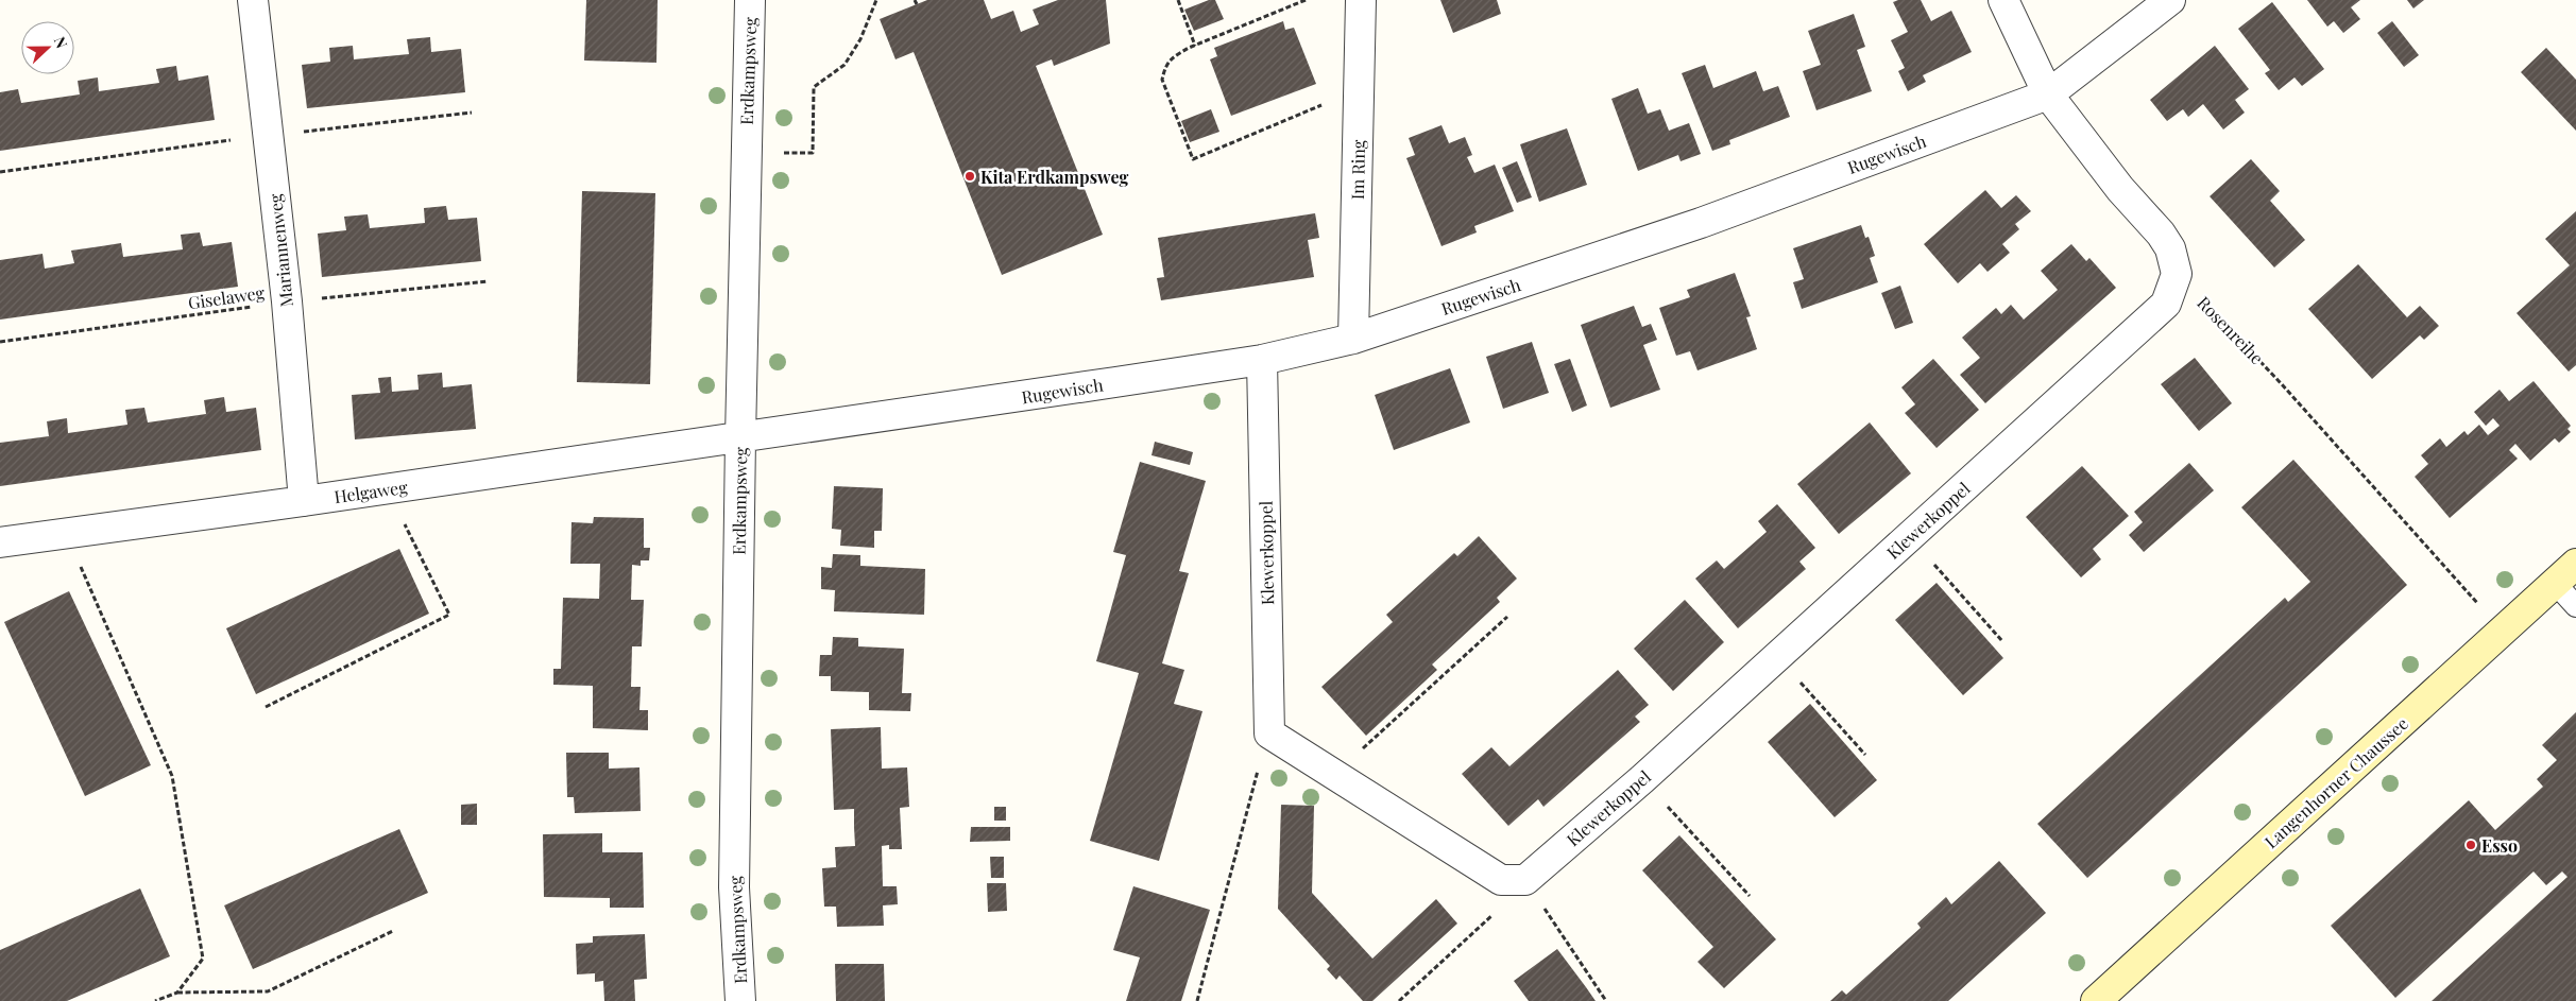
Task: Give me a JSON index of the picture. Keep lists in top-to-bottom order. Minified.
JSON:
{"streets":{"main road":["Langenhorner Chaussee"],"street":["Erdkampsweg","Rugewisch","Im Ring","Mariannenweg","Helgaweg","Klewerkoppel"],"path":["Giselaweg","Rosenreihe"]},"crossings":[["Erdkampsweg","Rugewisch"],["Erdkampsweg","Helgaweg"],["Rugewisch","Im Ring"],["Rugewisch","Helgaweg"],["Rugewisch","Klewerkoppel"],["Mariannenweg","Giselaweg"],["Mariannenweg","Helgaweg"],["Rosenreihe","Klewerkoppel"],["Rosenreihe","Langenhorner Chaussee"]],"places":["Kita Erdkampsweg","Esso"],"north":"right"}
